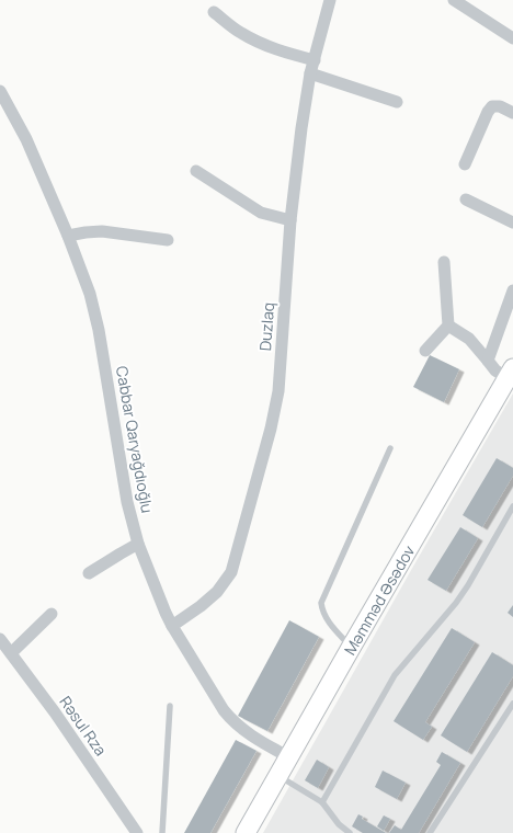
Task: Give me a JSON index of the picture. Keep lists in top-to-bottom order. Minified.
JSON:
{"streets":{"main road":["Məmməd Əsədov"],"street":["Duzlaq","Cabbar Qaryağdıoğlu","Rəsul Rza"]},"crossings":[["Duzlaq","Cabbar Qaryağdıoğlu"],["Cabbar Qaryağdıoğlu","Məmməd Əsədov"]]}
